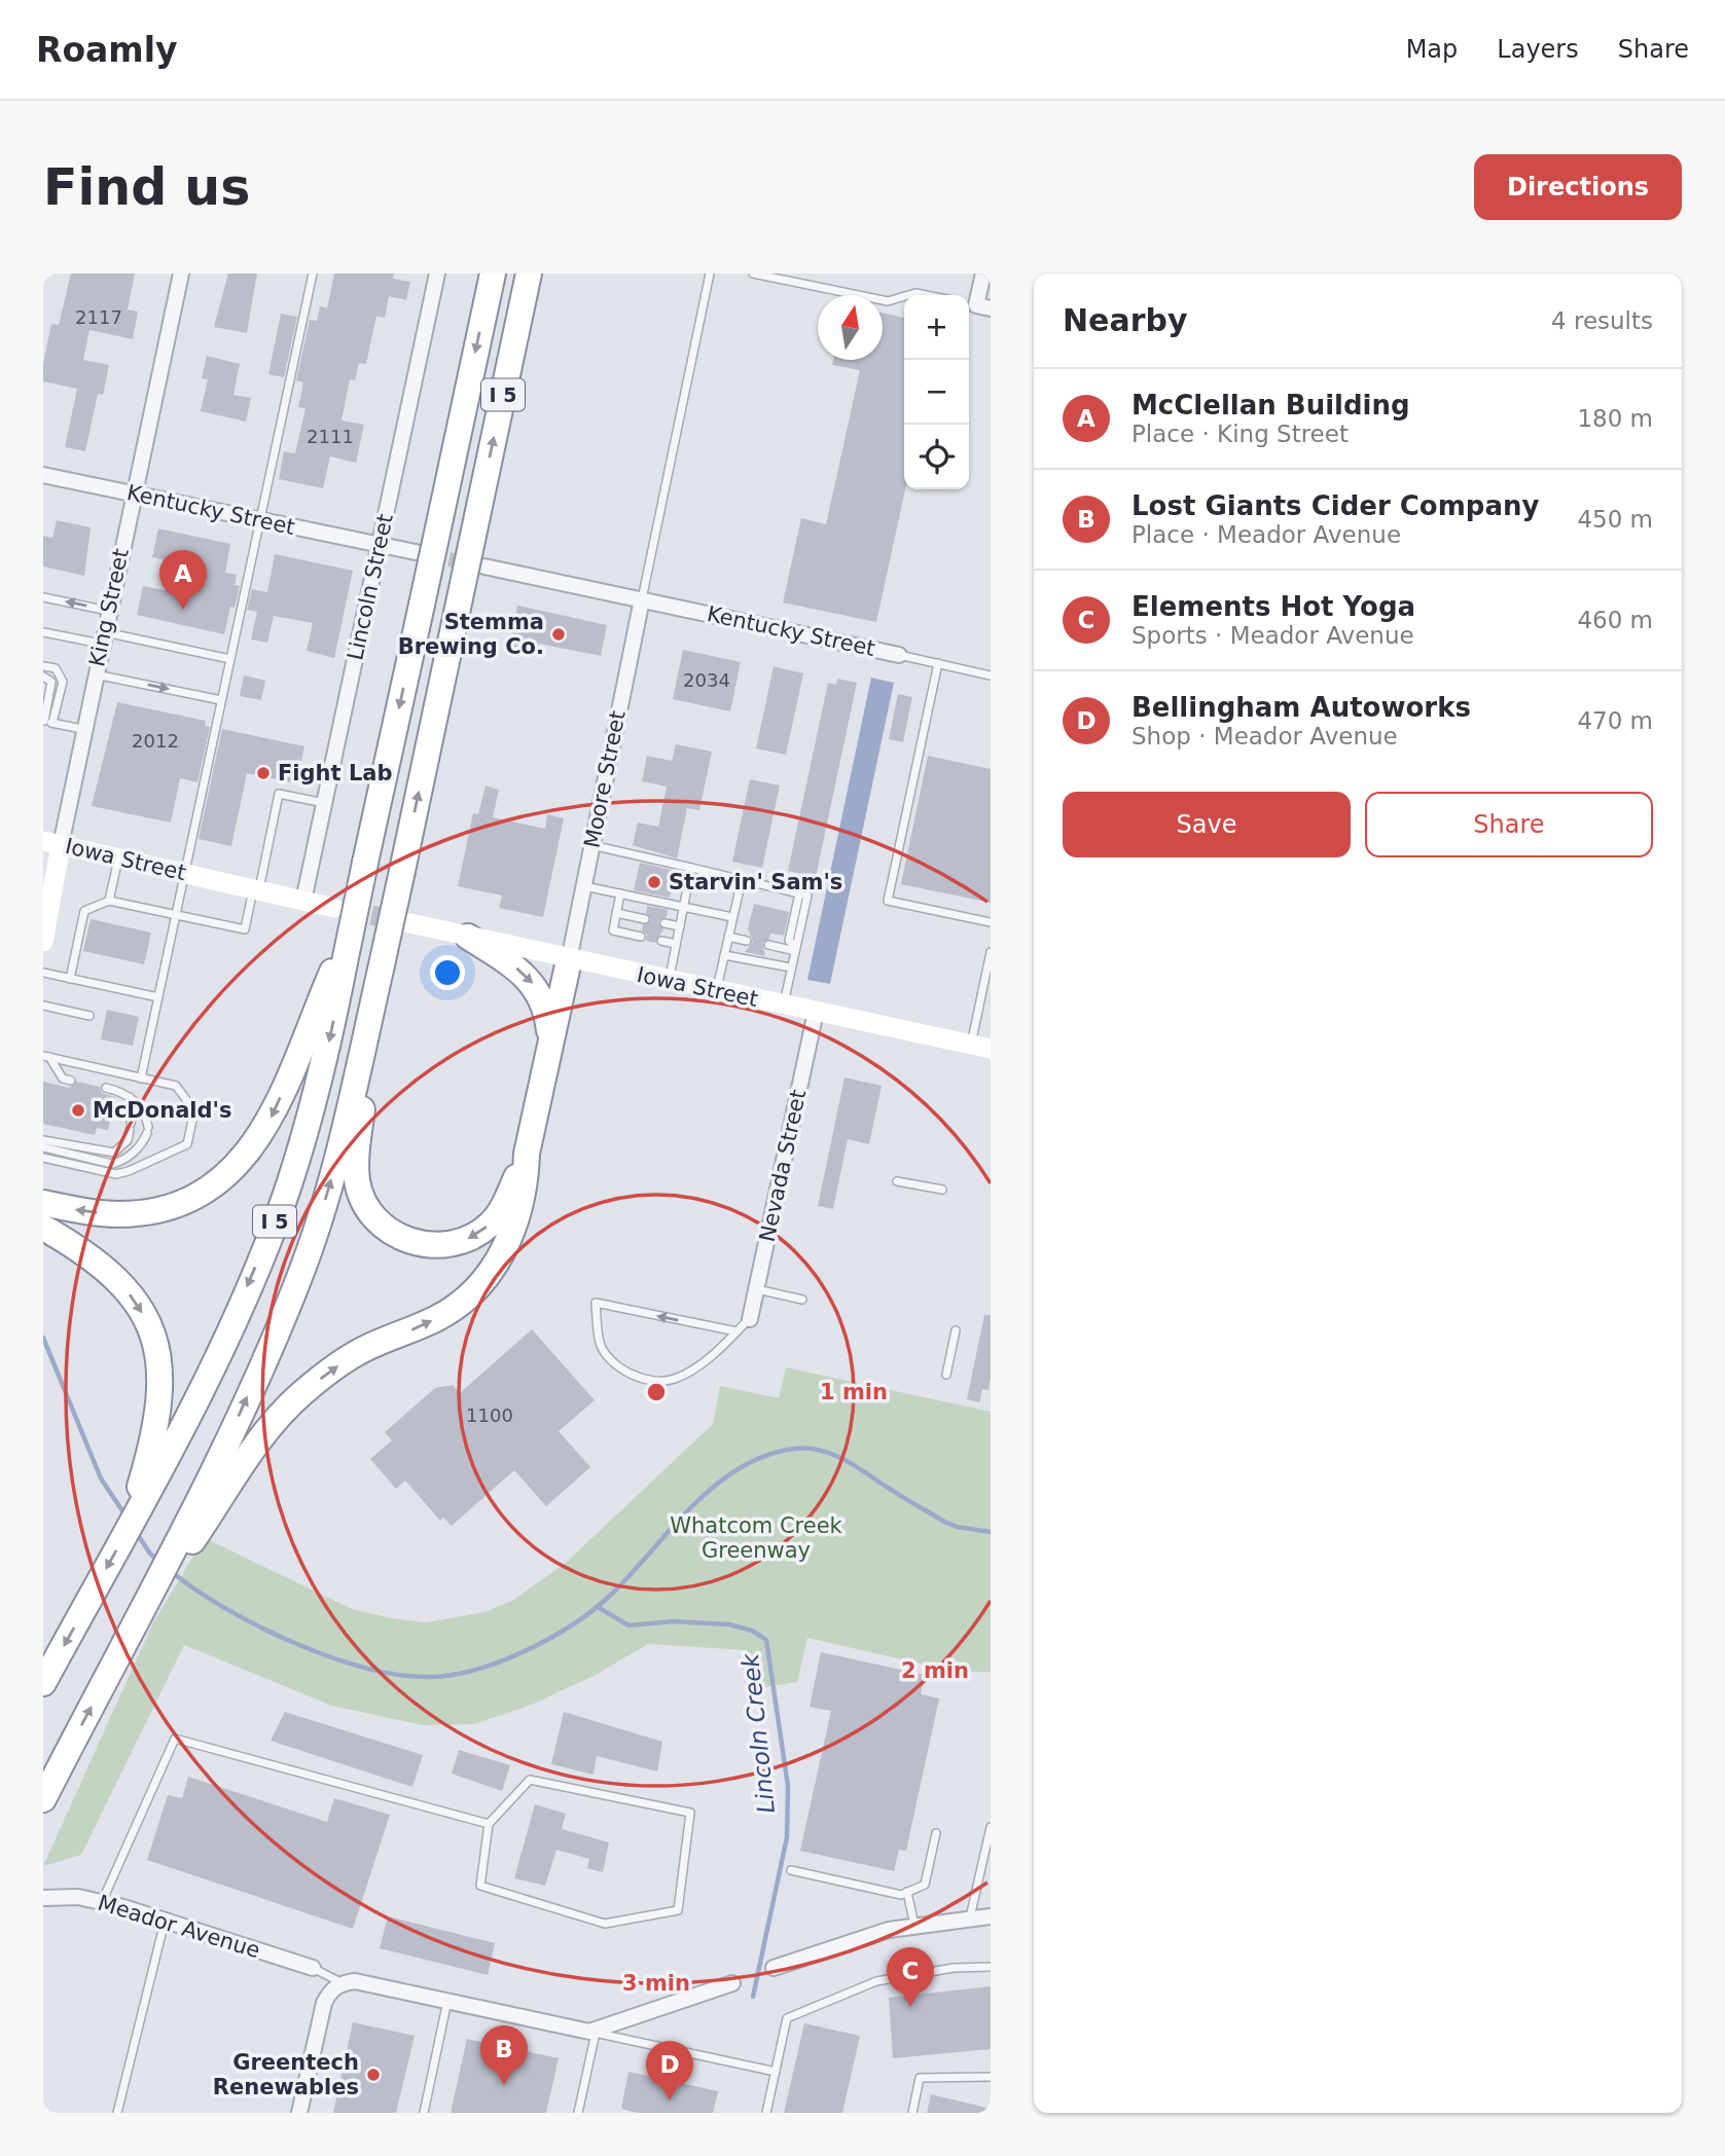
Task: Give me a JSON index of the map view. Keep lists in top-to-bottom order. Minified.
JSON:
{"streets":{"highway":["I 5"],"main road":["King Street","Iowa Street"],"street":["Kentucky Street","Lincoln Street","Moore Street","Nevada Street","Meador Avenue"]},"crossings":[["I 5","Iowa Street"],["Kentucky Street","Lincoln Street"],["Kentucky Street","King Street"],["Kentucky Street","Moore Street"],["Lincoln Street","Iowa Street"],["King Street","Iowa Street"],["Moore Street","Iowa Street"],["Iowa Street","Nevada Street"]],"water":["Lincoln Creek"],"parks":["Whatcom Creek Greenway"],"places":["Stemma Brewing Co.","Fight Lab","Starvin' Sam's","McDonald's","Greentech Renewables"],"house_numbers":["2117","2111","2034","2012","1100"],"north":"top","page":{"header":"Roamly","nav":["Map","Layers","Share"],"buttons":["Directions",["Save","Share"]],"title":"Find us","heading":["Nearby","4 results"],"map_buttons":["+","−"],"list":[{"mark":"A","name":"McClellan Building","note":"Place · King Street","value":"180 m"},{"mark":"B","name":"Lost Giants Cider Company","note":"Place · Meador Avenue","value":"450 m"},{"mark":"C","name":"Elements Hot Yoga","note":"Sports · Meador Avenue","value":"460 m"},{"mark":"D","name":"Bellingham Autoworks","note":"Shop · Meador Avenue","value":"470 m"}],"pins":["A","C","B","D"]},"rings":["1 min","2 min","3 min"]}
